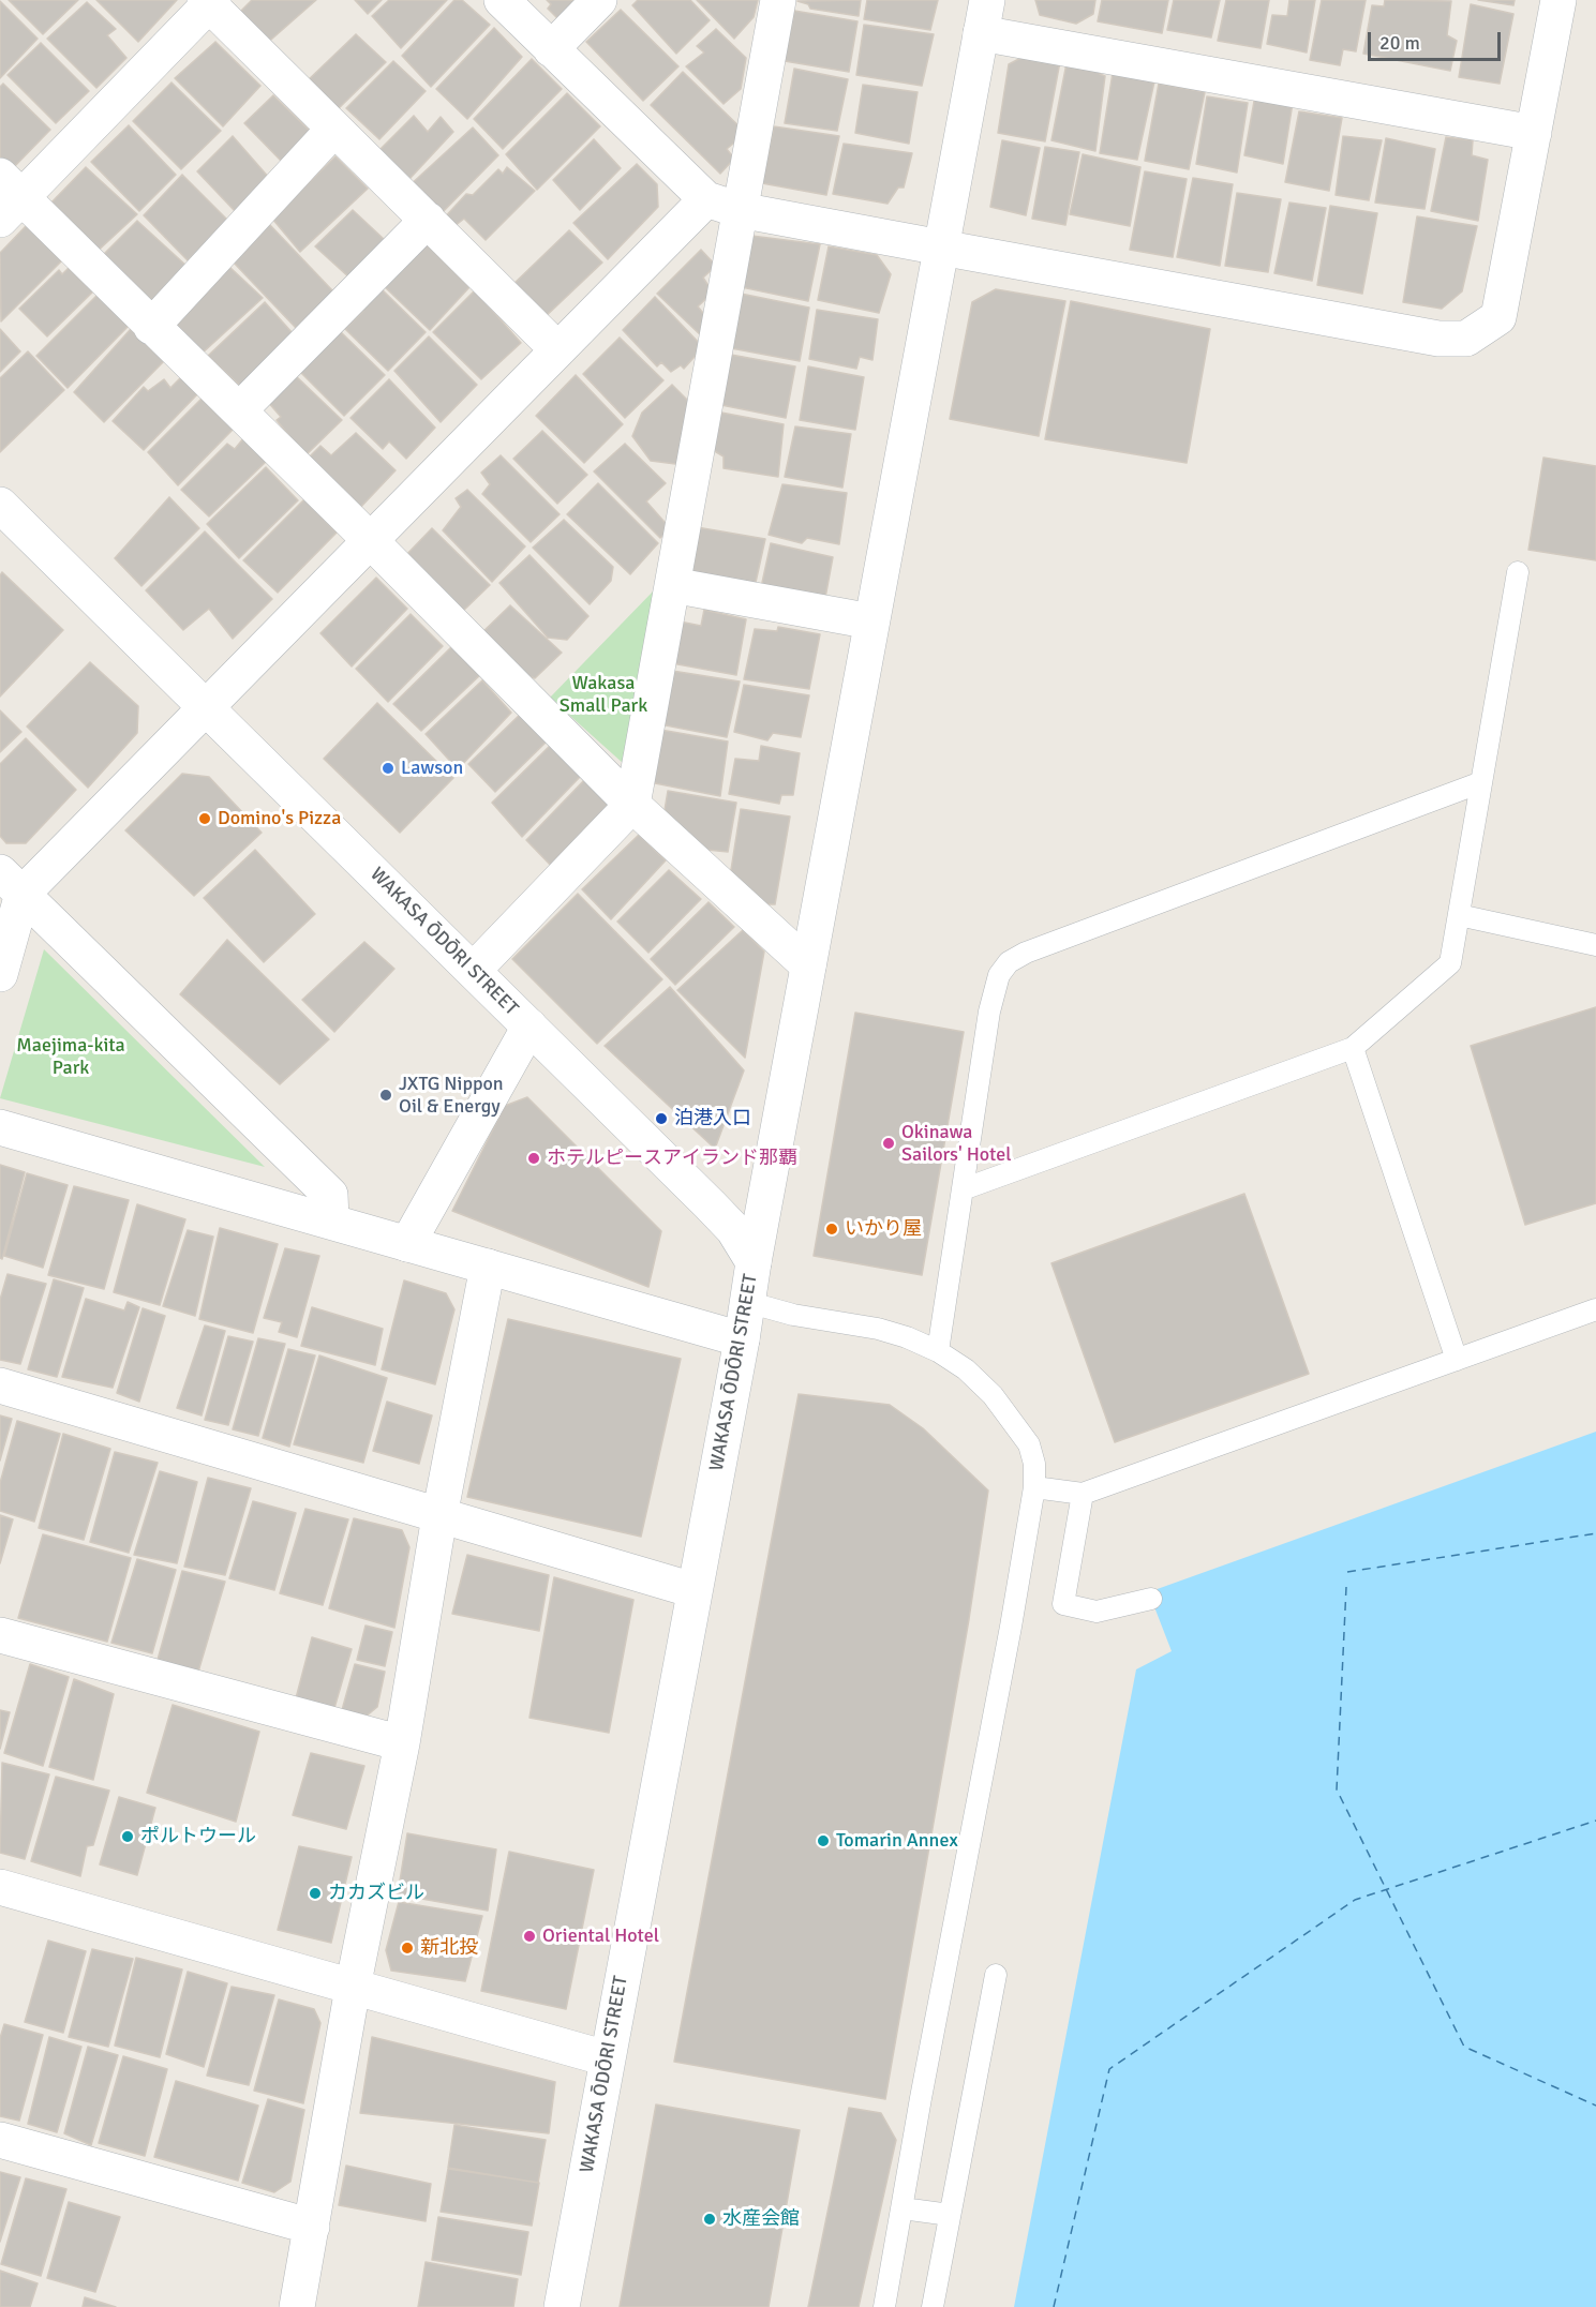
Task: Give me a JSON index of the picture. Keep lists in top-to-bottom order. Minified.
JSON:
{"streets":{"street":["WAKASA ŌDŌRI STREET"]},"parks":["Wakasa Small Park","Maejima-kita Park"],"places":["Lawson","Domino's Pizza","JXTG Nippon Oil & Energy","泊港入口","Okinawa Sailors' Hotel","ホテルピースアイランド那覇","いかり屋","ポルトウール","Tomarin Annex","カカズビル","Oriental Hotel","新北投","水産会館"],"scale_bar":"20 m"}
